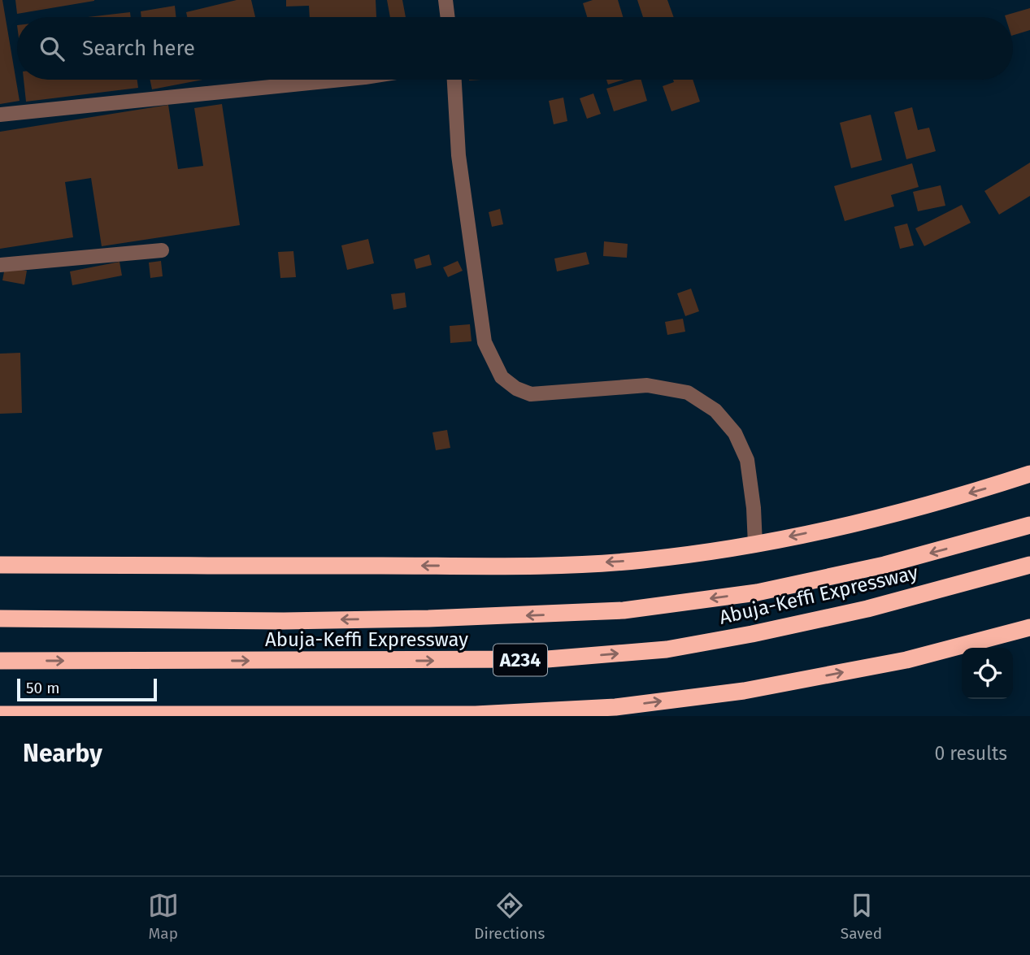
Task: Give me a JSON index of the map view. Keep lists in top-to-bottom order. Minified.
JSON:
{"streets":{"highway":["Abuja-Keffi Expressway","A234"]},"scale_bar":"50 m","page":{"search":"Search here","scale":"50 m","heading":["Nearby","0 results"],"nav":["Map","Directions","Saved"]}}
